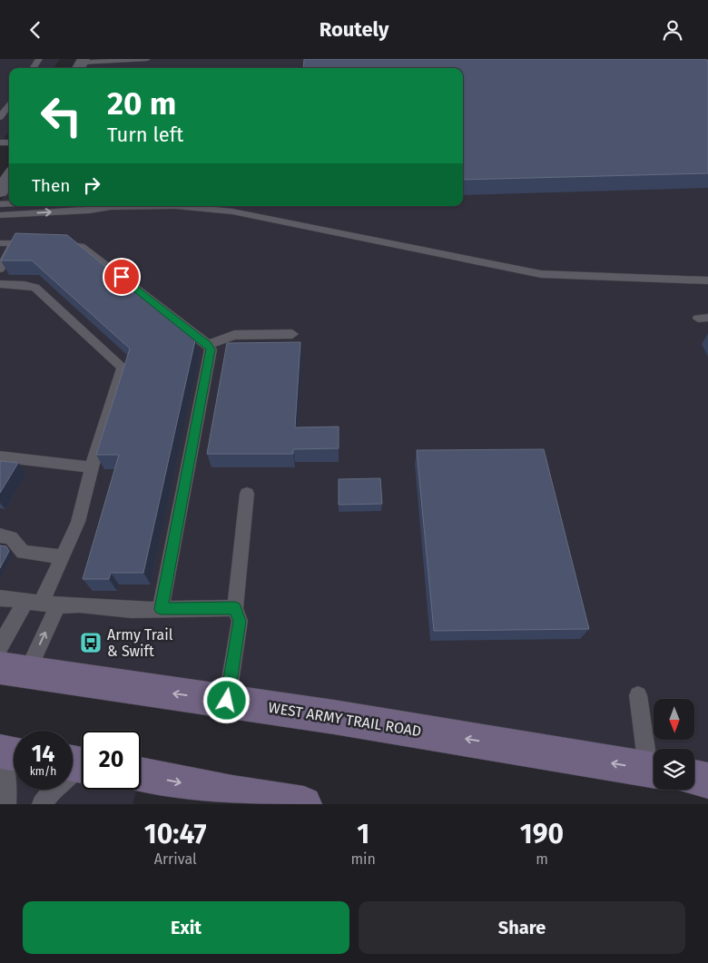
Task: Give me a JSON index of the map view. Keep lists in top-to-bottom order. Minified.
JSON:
{"streets":{"main road":["WEST ARMY TRAIL ROAD"]},"one_way":["WEST ARMY TRAIL ROAD"],"places":{"bus stop":["Army Trail & Swift"]},"north":"bottom","page":{"header":"Routely","turn":["20 m","Turn left"],"then":"Then","speed":"14 km/h","limit":"20","eta":["10:47","Arrival","1","min","190","m"],"buttons":["Exit","Share"]}}
